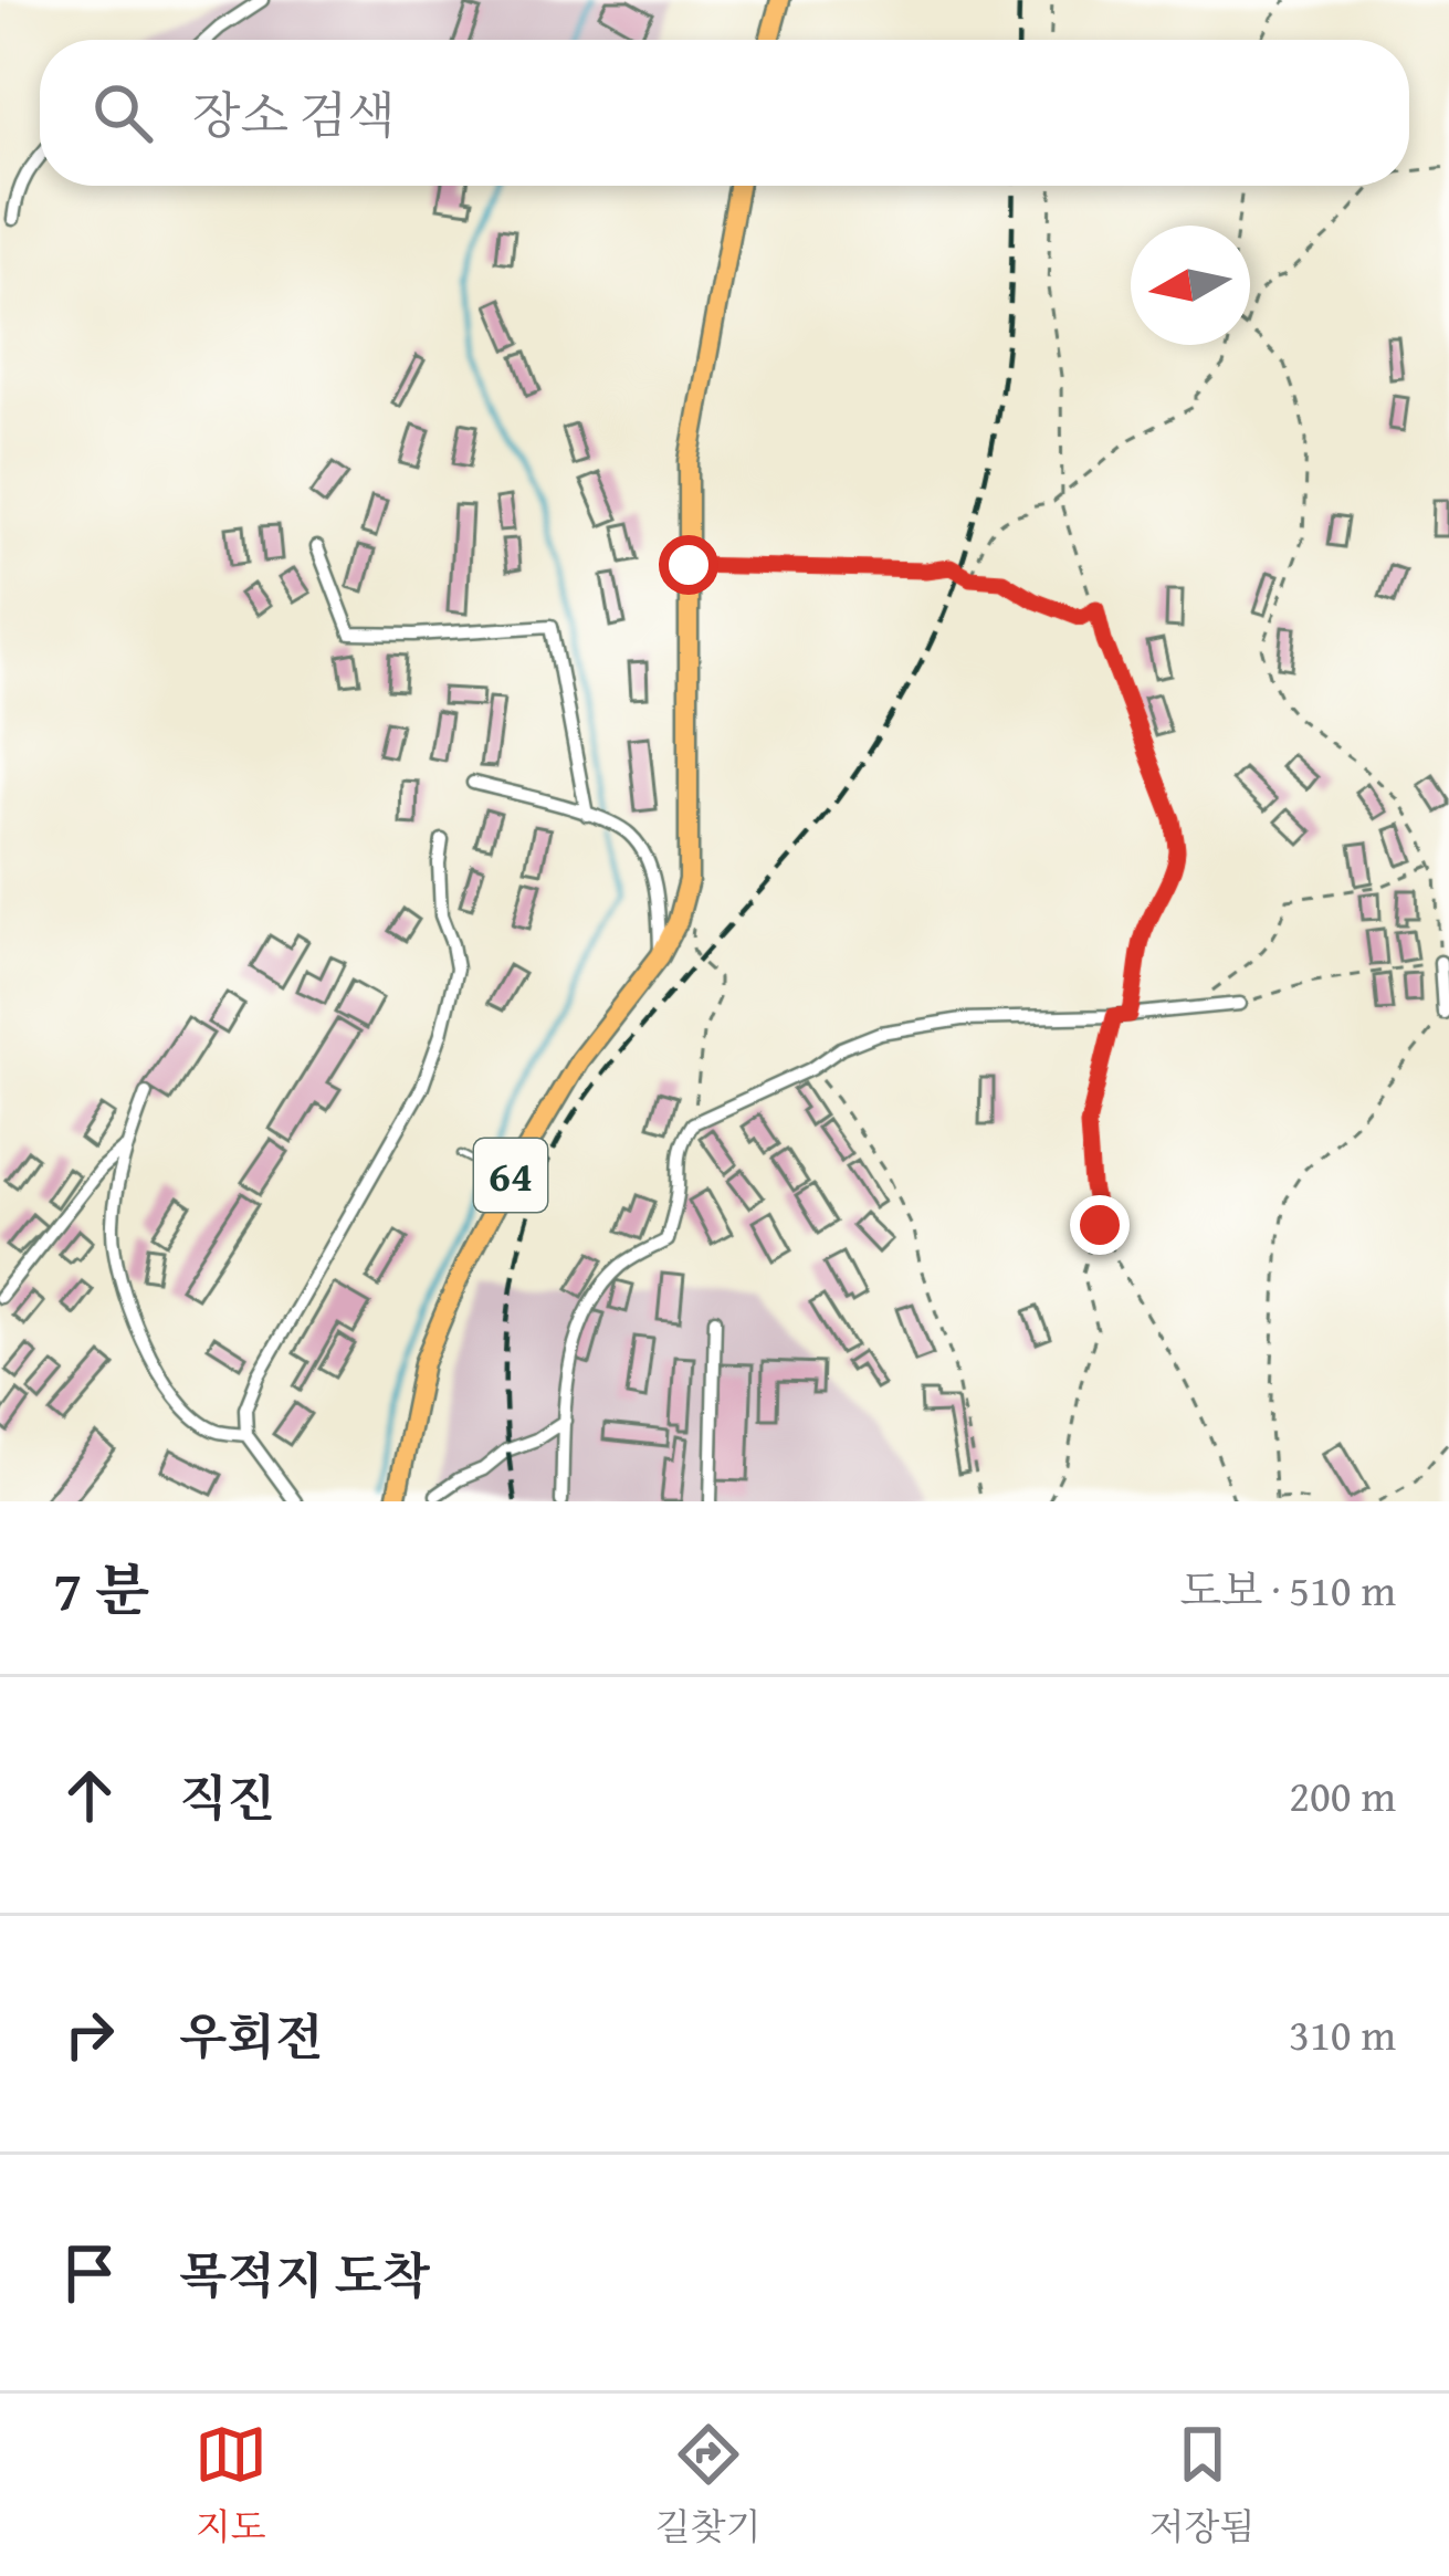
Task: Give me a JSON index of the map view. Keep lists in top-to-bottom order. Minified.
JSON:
{"streets":{"main road":["64"]},"north":"left","page":{"search":"장소 검색","heading":["7 분","도보 · 510 m"],"list":[["직진","200 m"],["우회전","310 m"],"목적지 도착"],"nav":["지도","길찾기","저장됨"]}}
